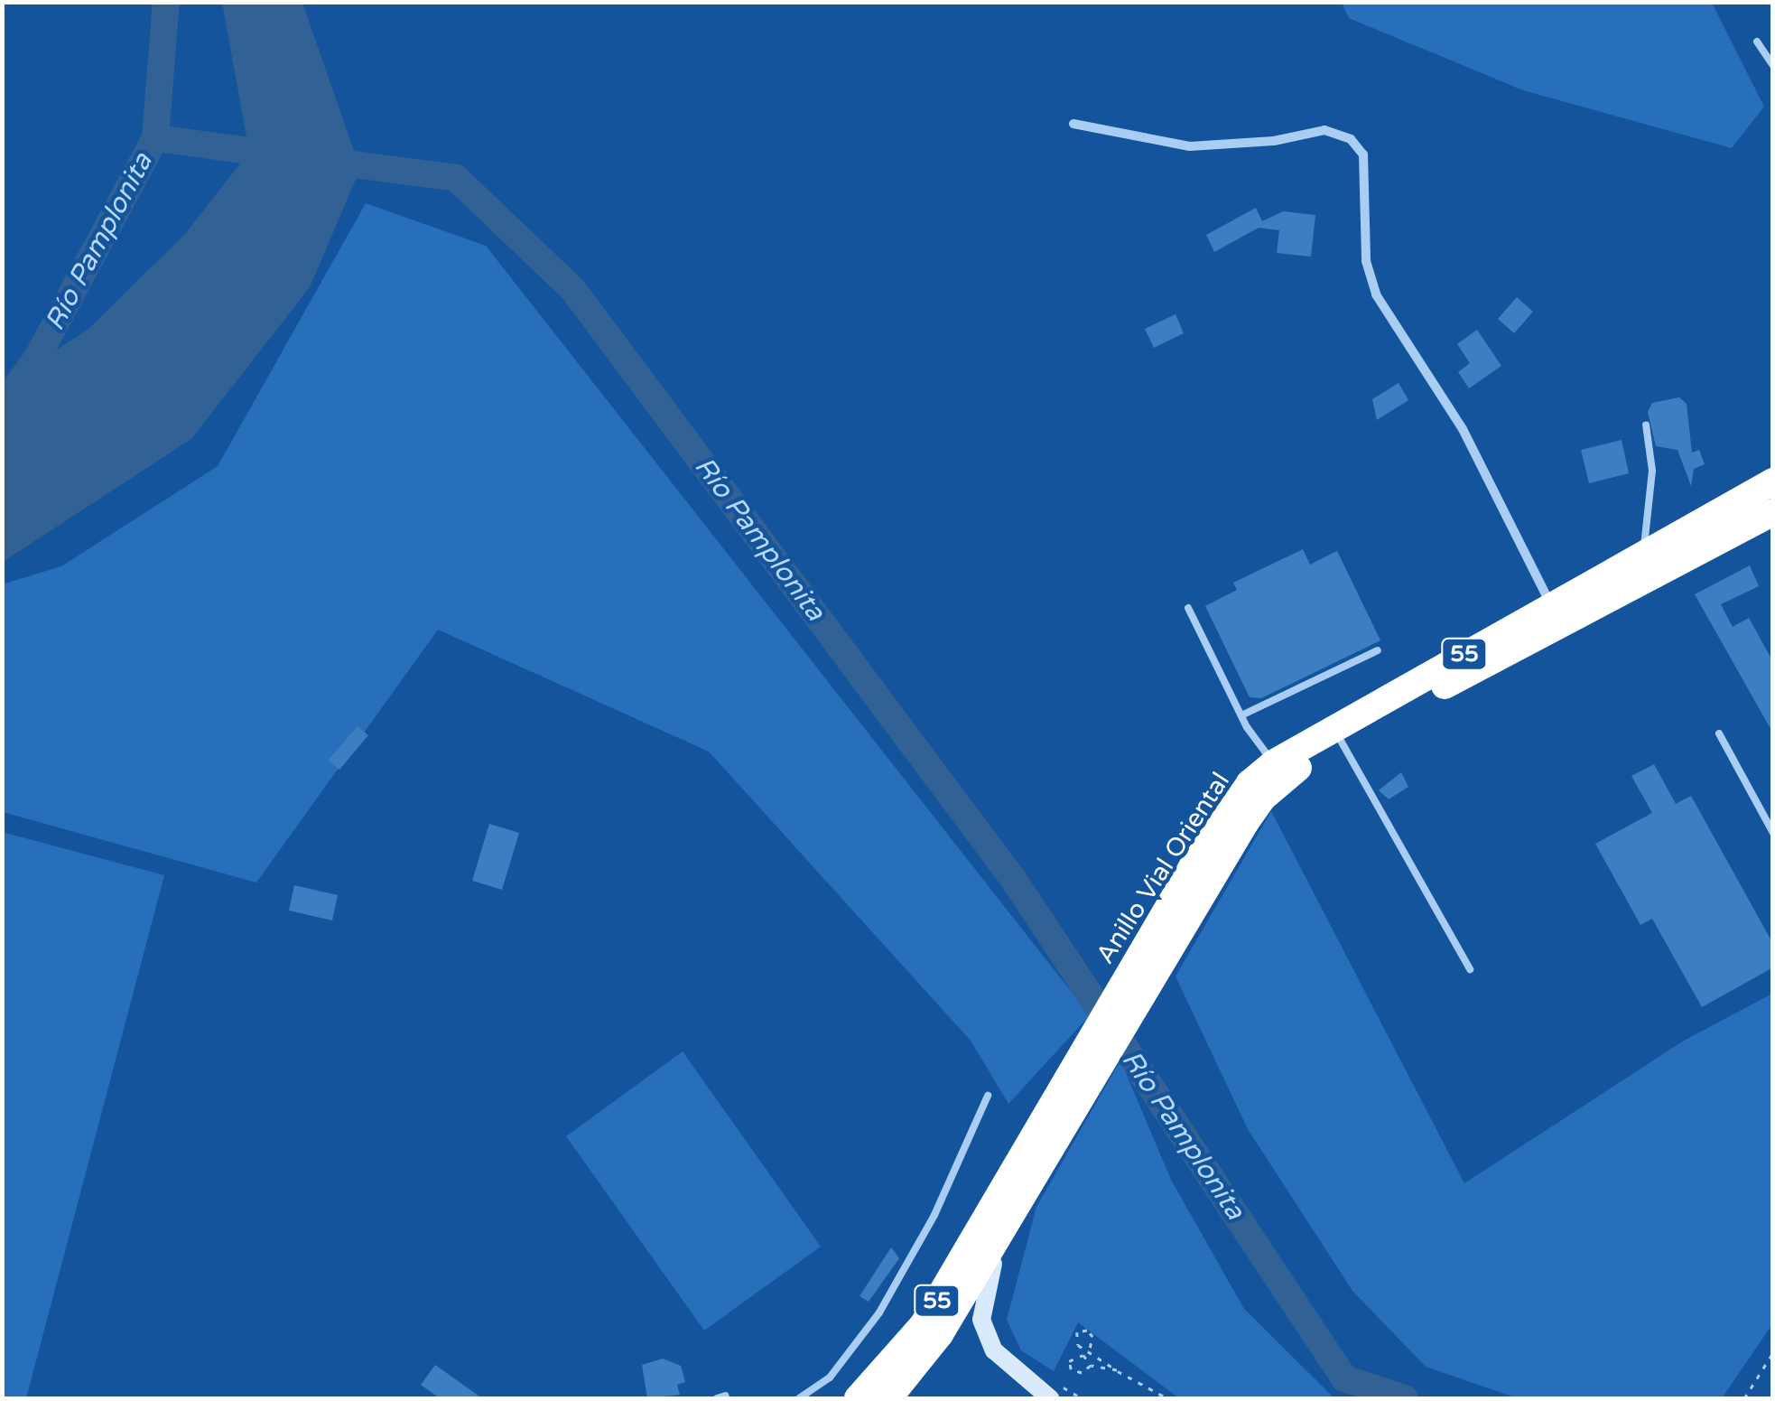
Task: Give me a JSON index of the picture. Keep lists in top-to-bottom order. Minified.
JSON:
{"streets":{"highway":["55","Anillo Vial Oriental"]},"water":["Río Pamplonita"]}
